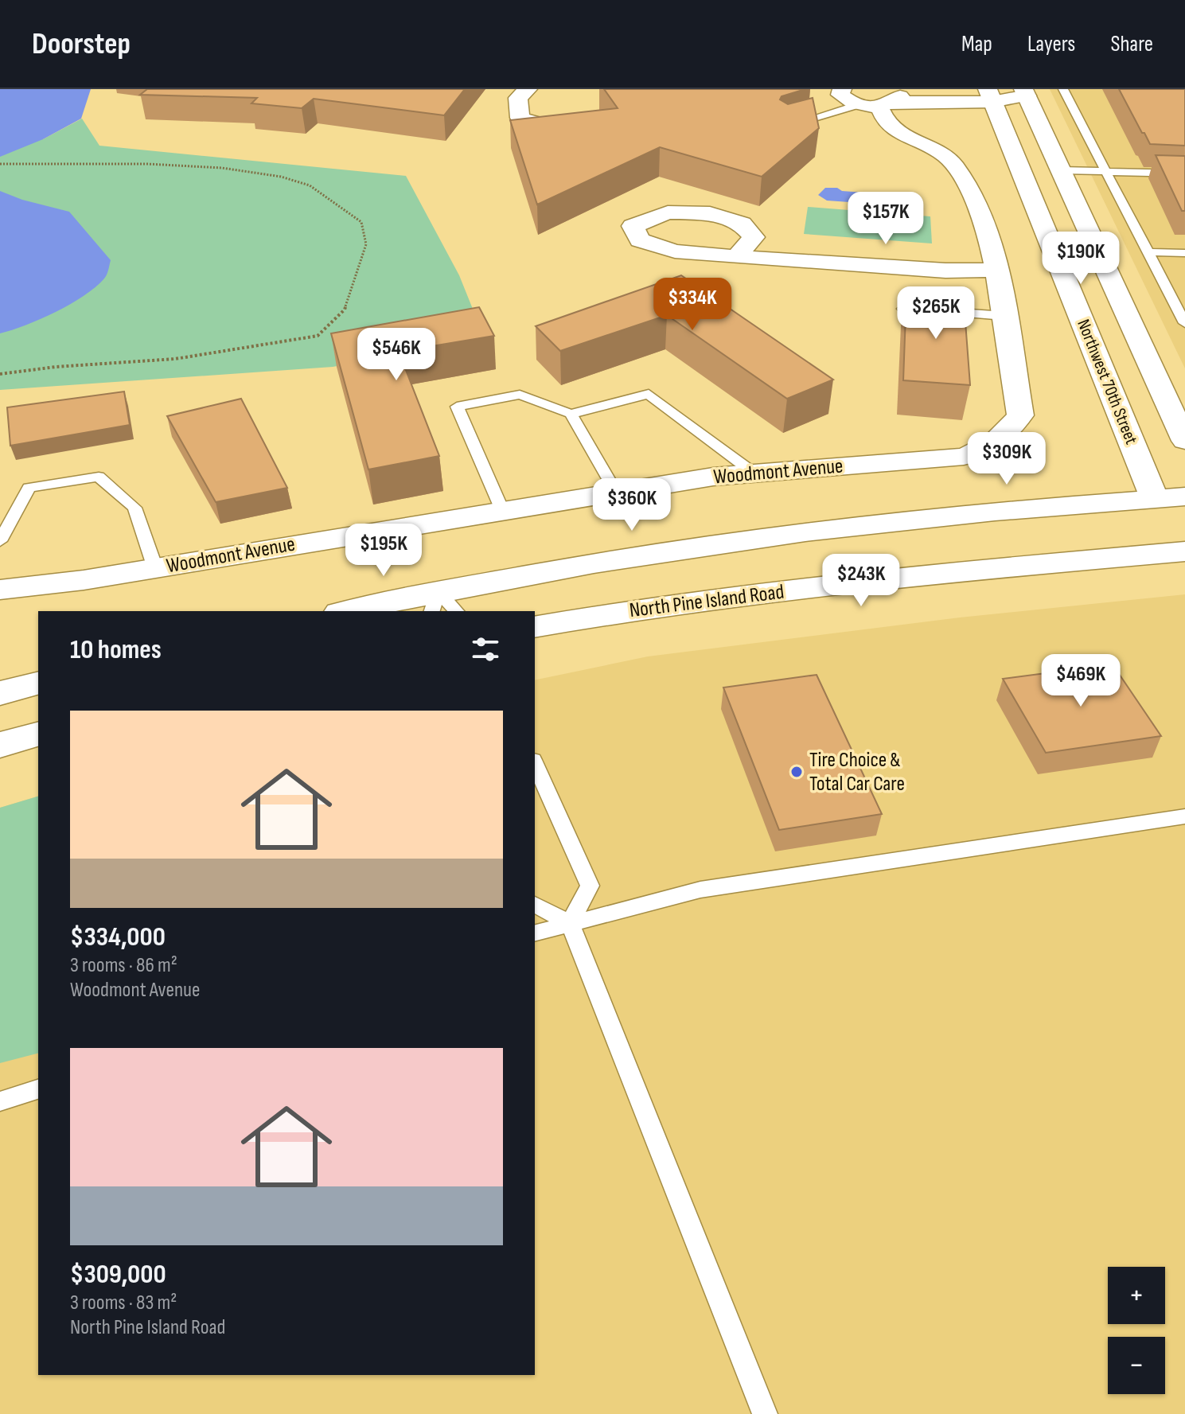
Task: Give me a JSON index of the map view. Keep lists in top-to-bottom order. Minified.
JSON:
{"streets":{"street":["Northwest 70th Street","Woodmont Avenue","North Pine Island Road"]},"places":["Tire Choice & Total Car Care"],"page":{"header":"Doorstep","nav":["Map","Layers","Share"],"price":["$157K","$190K","$334K","$265K","$546K","$309K","$360K","$195K","$243K","$469K"],"heading":"10 homes","list":[{"name":"$334,000","note":"3 rooms · 86 m² · Woodmont Avenue"},{"name":"$309,000","note":"3 rooms · 83 m² · North Pine Island Road"}],"map_buttons":["+","−"]}}
